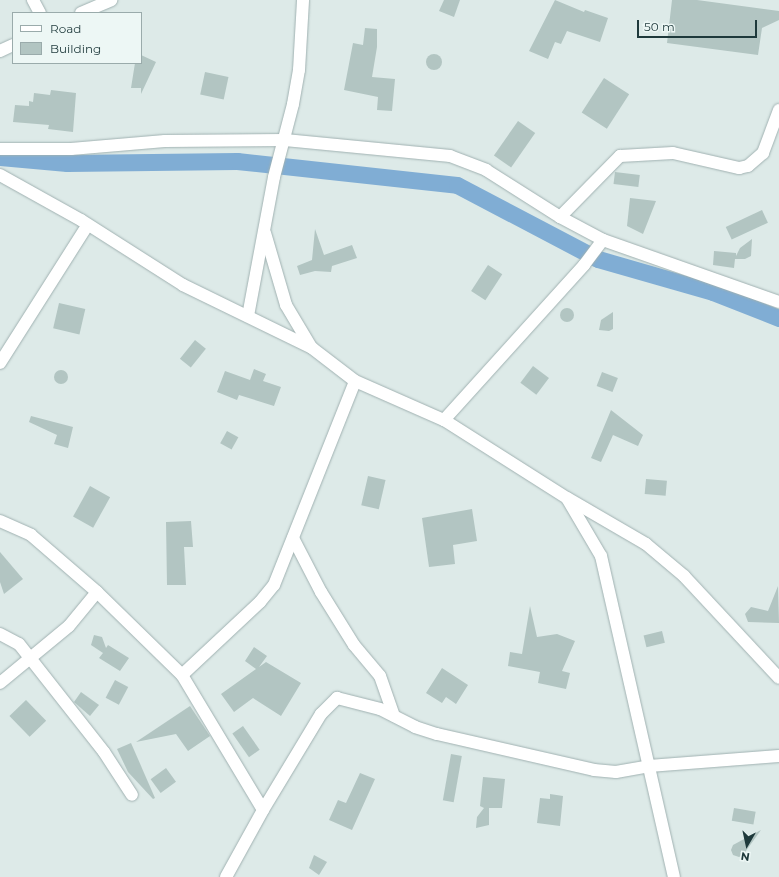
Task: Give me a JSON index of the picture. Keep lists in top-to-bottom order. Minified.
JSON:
{"legend":["Road","Building"],"scale_bar":"50 m","north":"bottom"}
